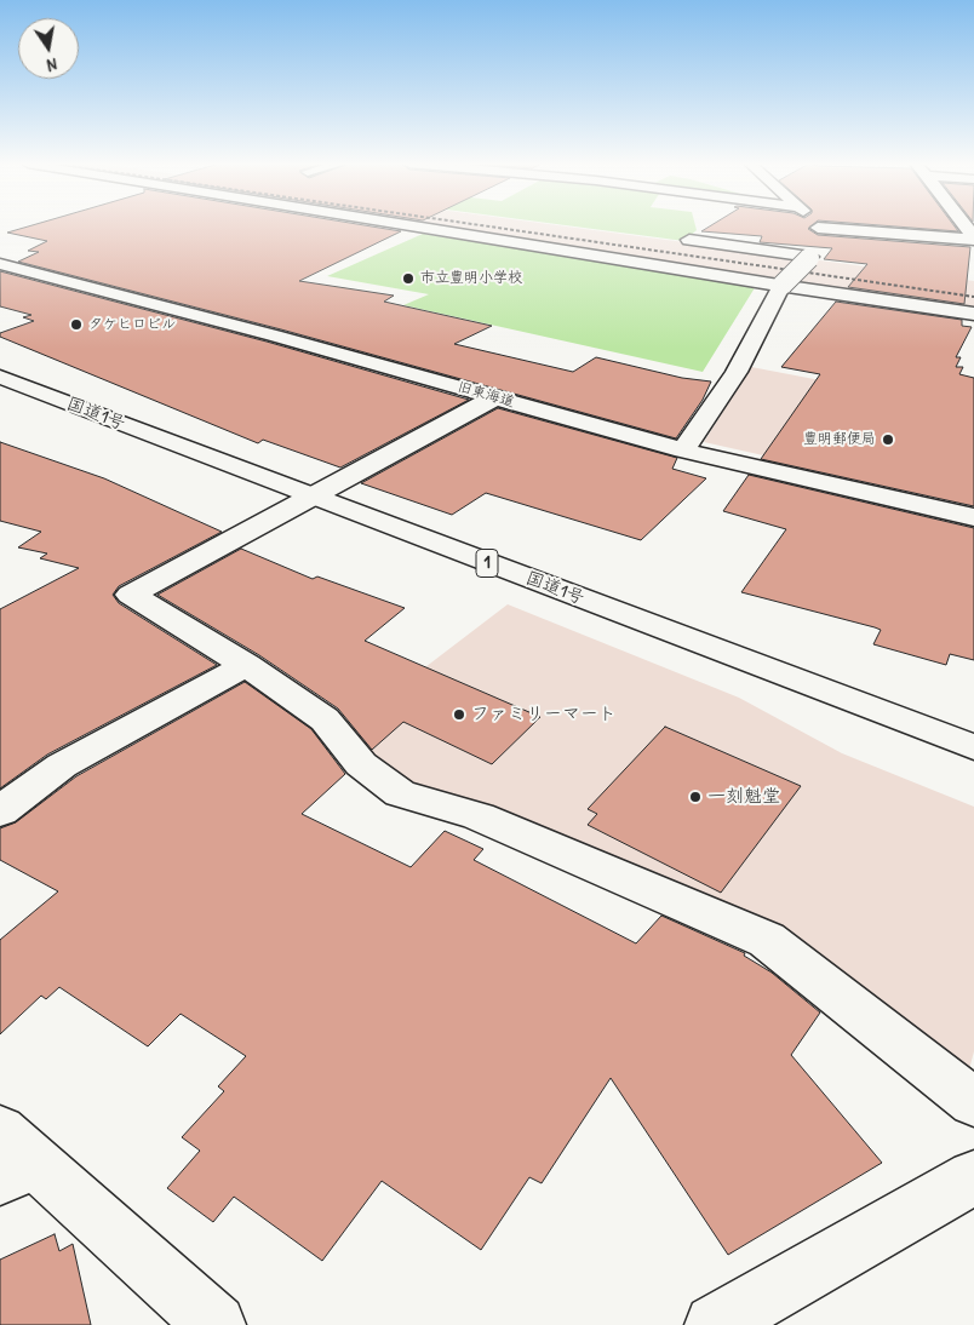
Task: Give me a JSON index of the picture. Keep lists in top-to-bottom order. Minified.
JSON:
{"streets":{"main road":["旧東海道","国道1号","1"]},"places":["市立豊明小学校","タケヒロビル","豊明郵便局","ファミリーマート","一刻魁堂"],"north":"bottom"}
